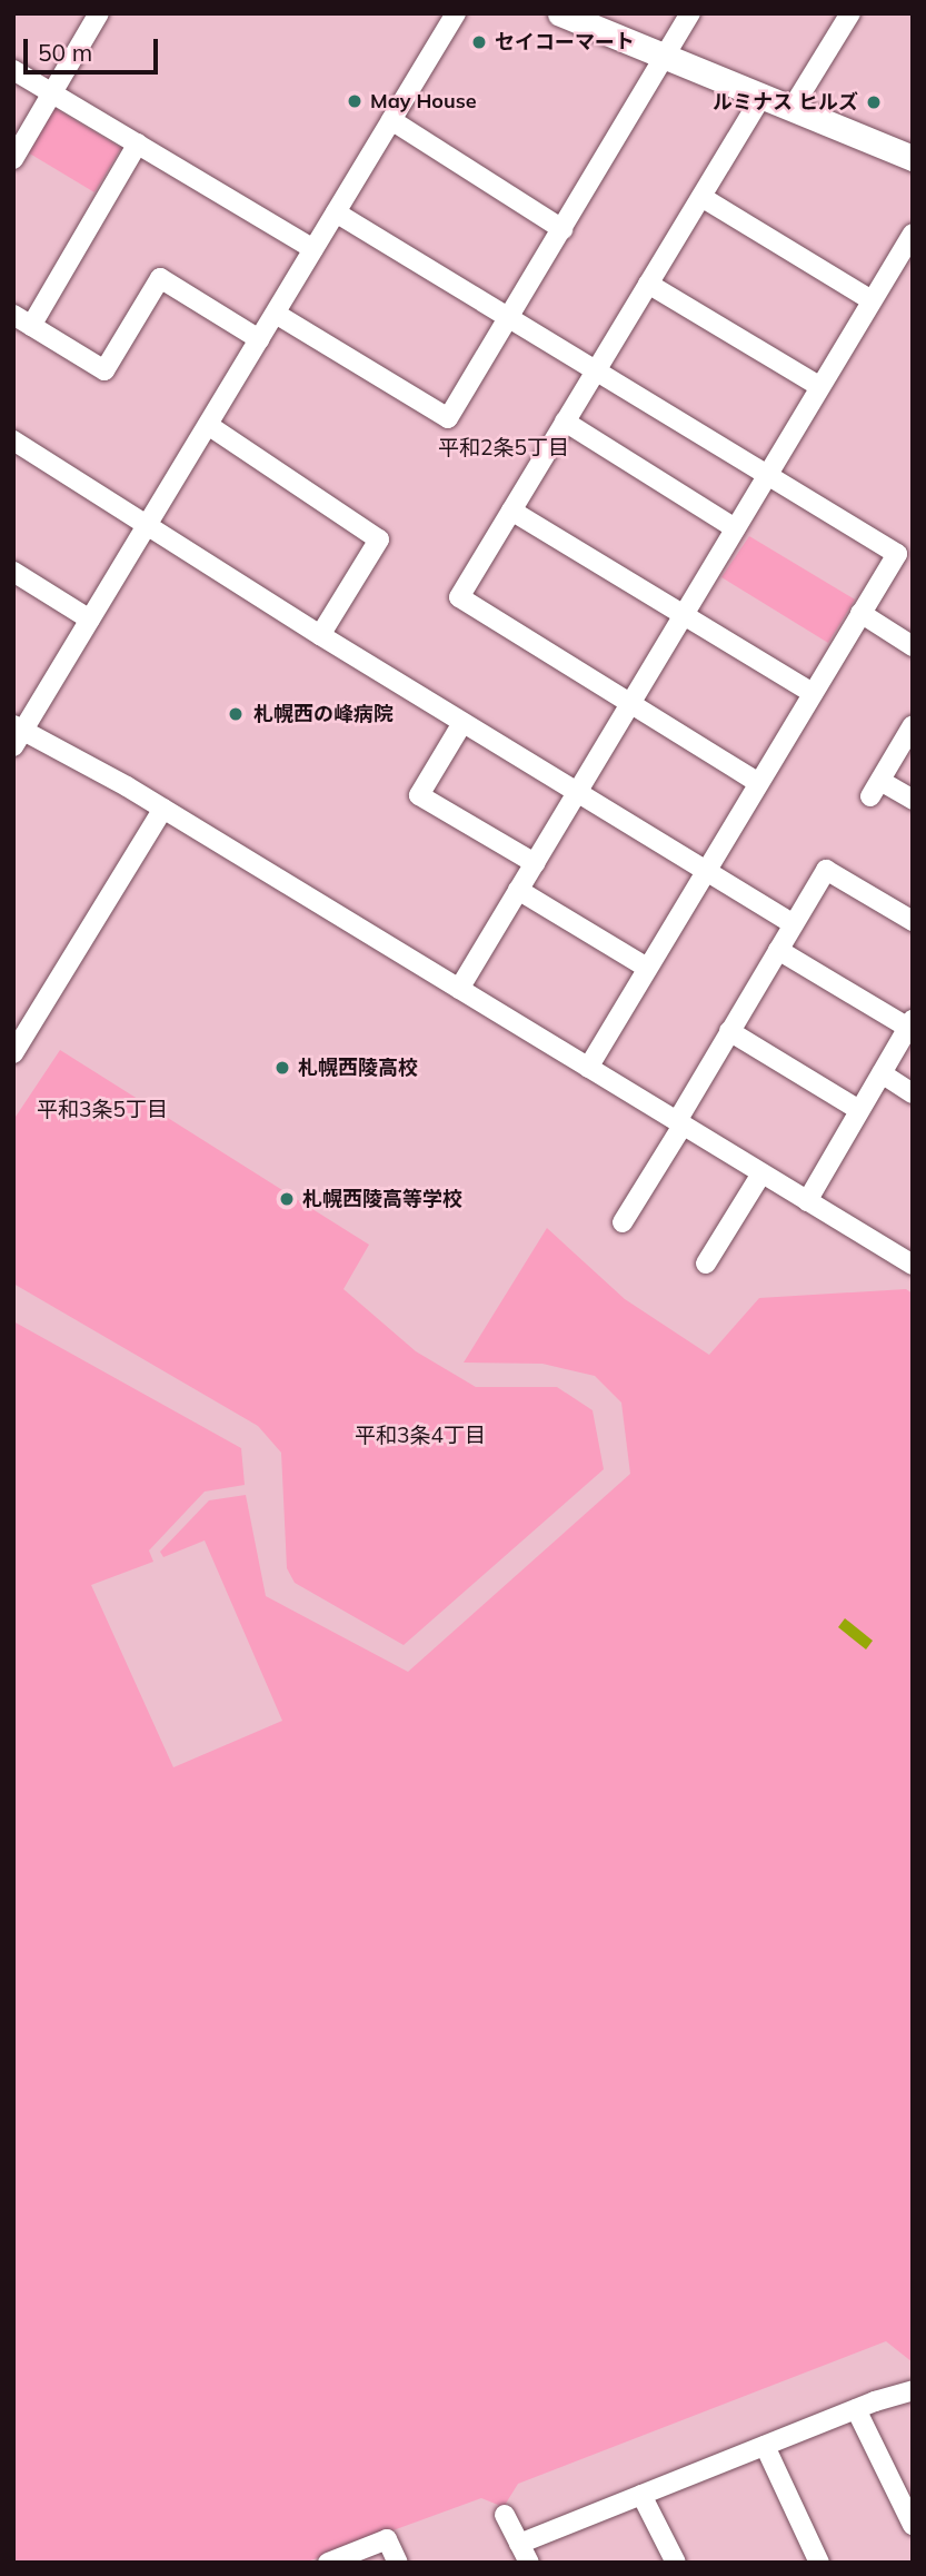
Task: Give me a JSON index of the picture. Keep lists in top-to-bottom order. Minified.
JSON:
{"districts":["平和2条5丁目","平和3条5丁目","平和3条4丁目"],"places":["セイコーマート","May House","ルミナス ヒルズ","札幌西の峰病院","札幌西陵高校","札幌西陵高等学校"],"scale_bar":"50 m"}
